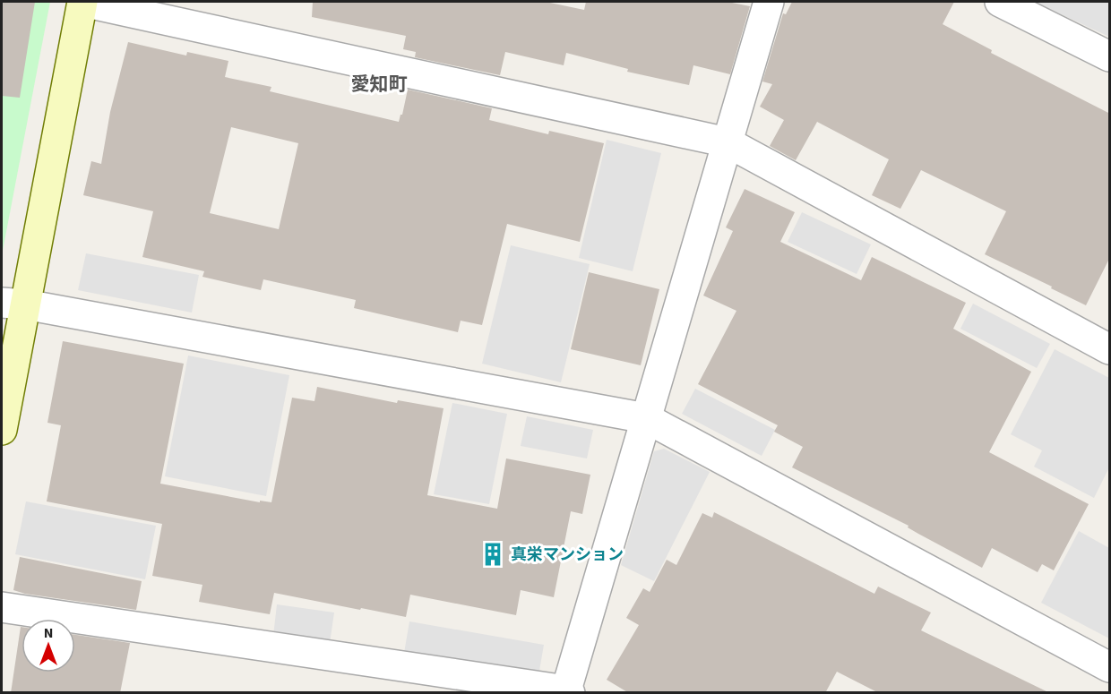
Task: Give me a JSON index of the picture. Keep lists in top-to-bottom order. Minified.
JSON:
{"districts":["愛知町"],"places":{"building":["真栄マンション"]},"north":"top"}
